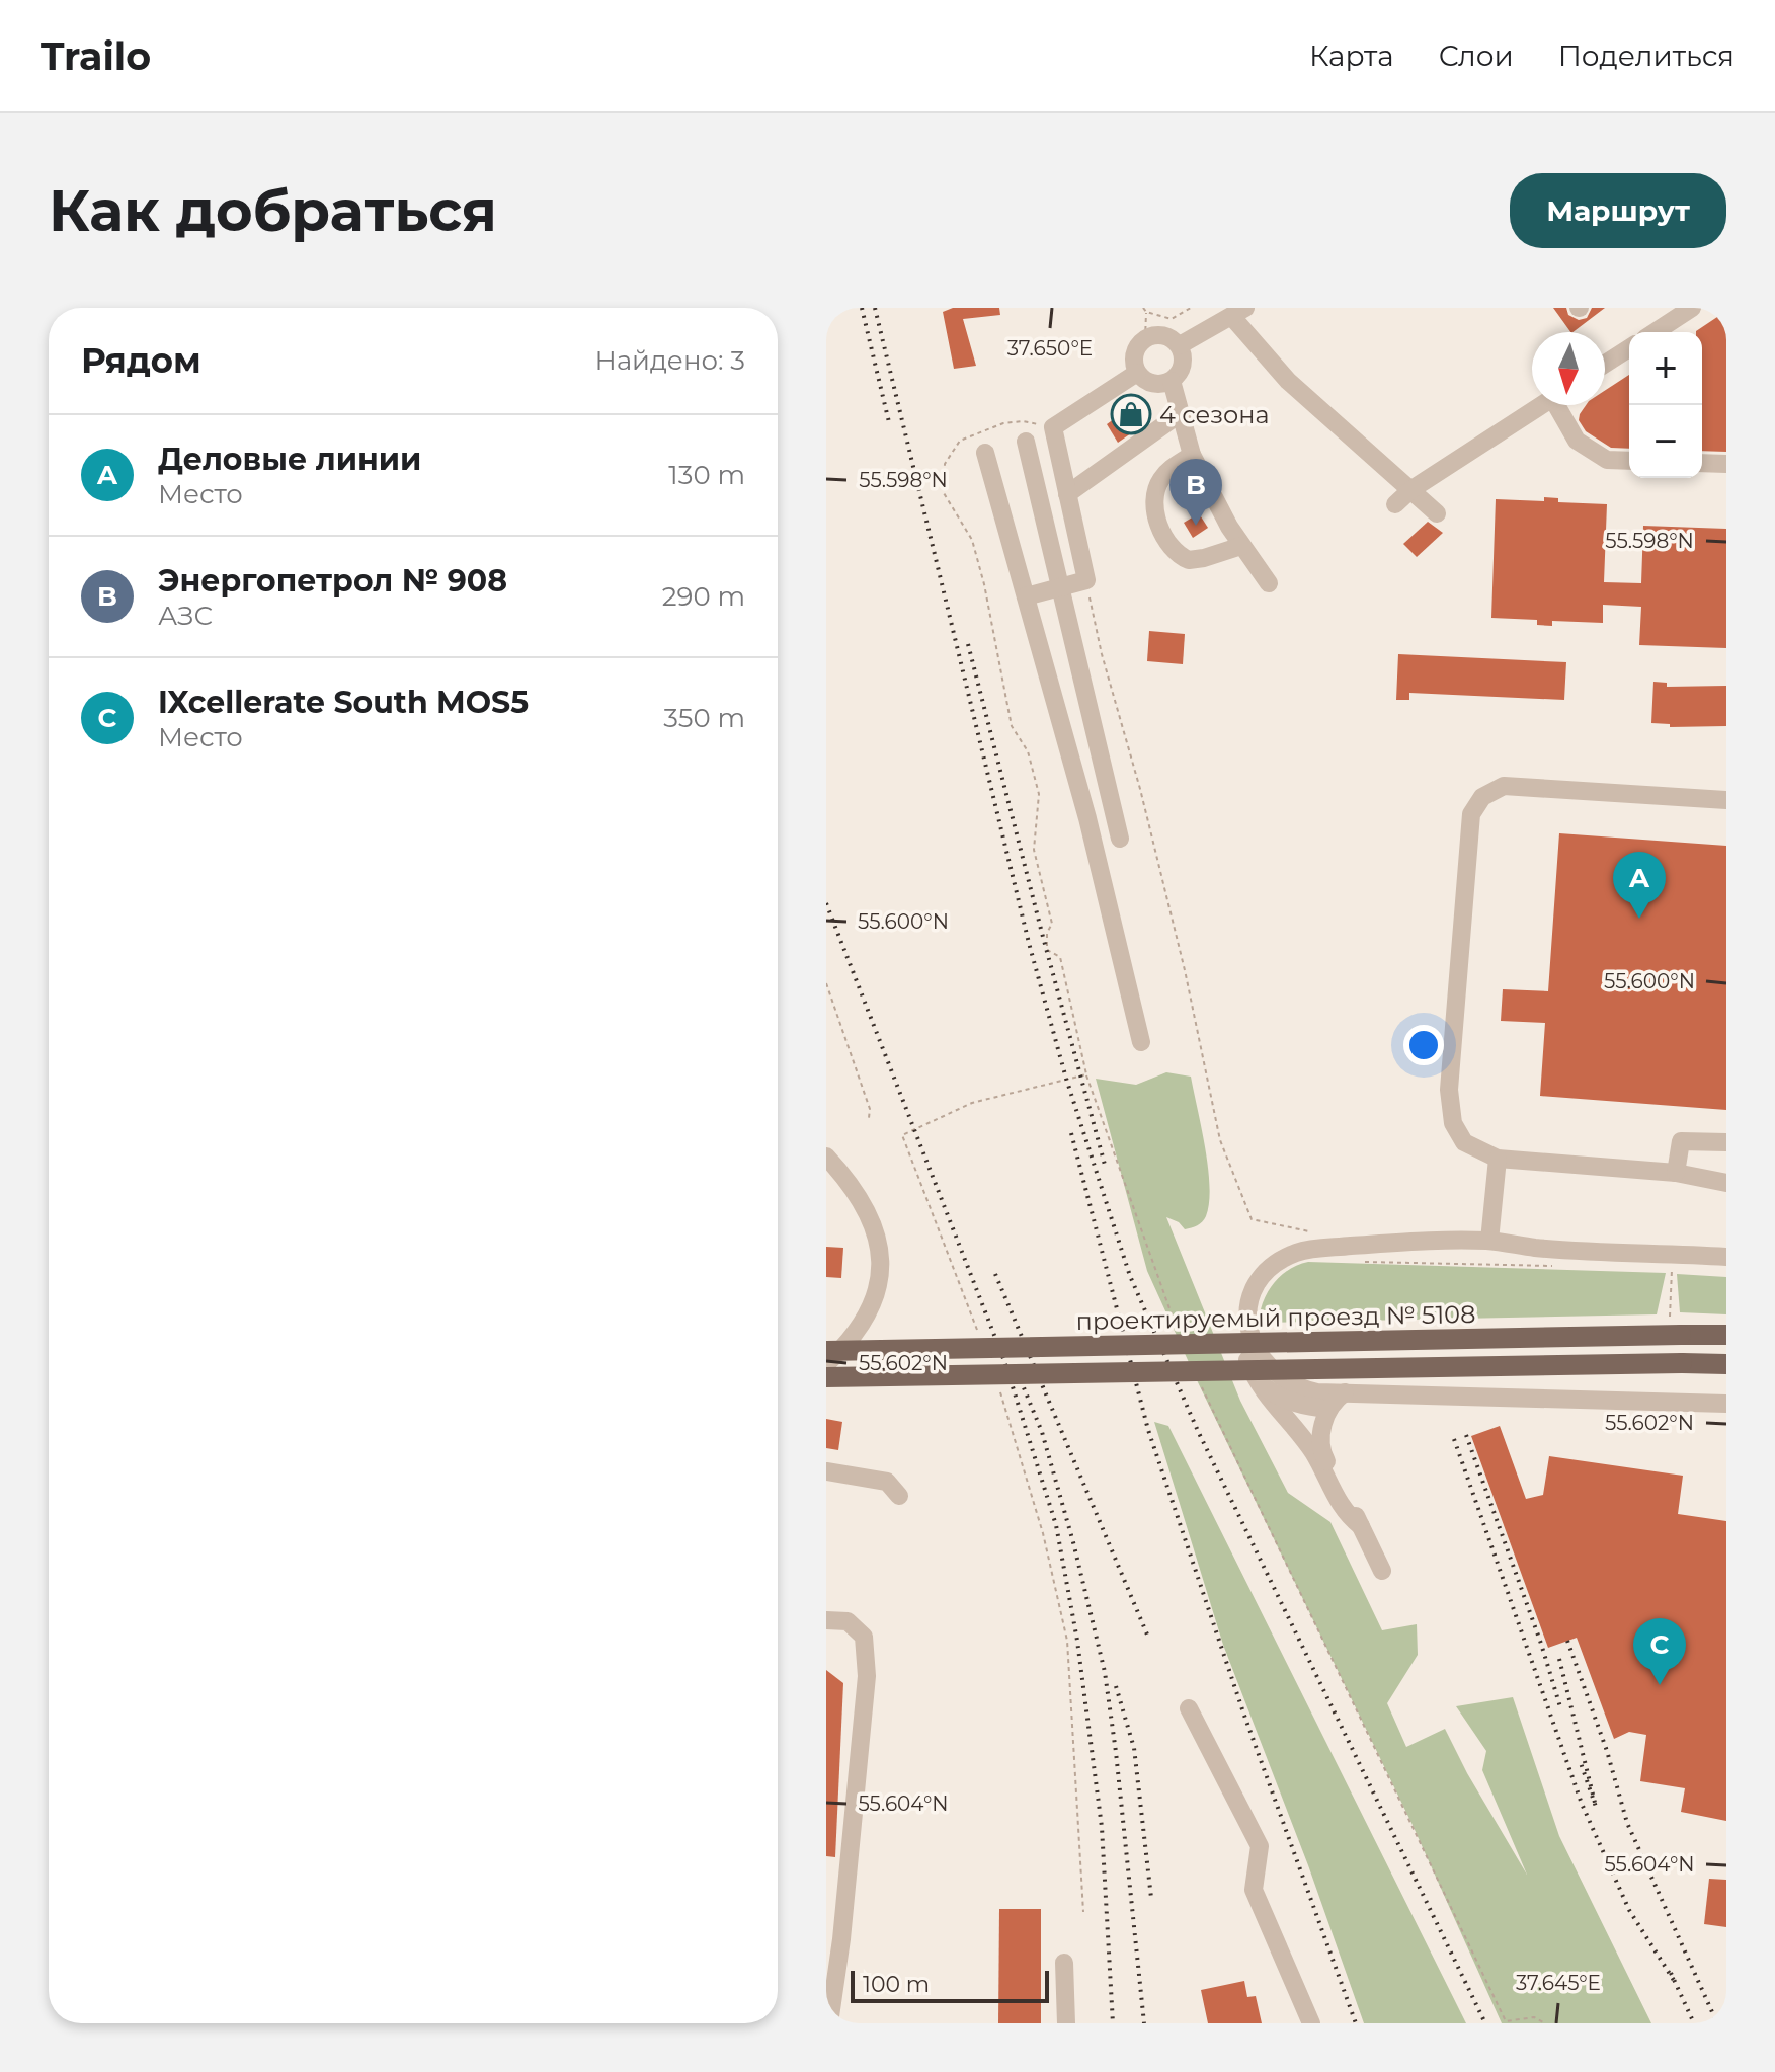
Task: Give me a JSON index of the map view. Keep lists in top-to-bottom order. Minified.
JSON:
{"streets":{"main road":["проектируемый проезд № 5108"]},"places":{"shop":["4 сезона"]},"scale_bar":"100 m","north":"bottom","page":{"header":"Trailo","nav":["Карта","Слои","Поделиться"],"buttons":"Маршрут","title":"Как добраться","heading":["Рядом","Найдено: 3"],"map_buttons":["+","−"],"list":[{"mark":"A","name":"Деловые линии","note":"Место","value":"130 m"},{"mark":"B","name":"Энергопетрол № 908","note":"АЗС","value":"290 m"},{"mark":"C","name":"IXcellerate South MOS5","note":"Место","value":"350 m"}],"pins":["B","A","C"],"scale":"100 m"},"coordinates":["37.650°E","55.598°N","55.600°N","55.602°N","55.604°N","37.645°E"]}
